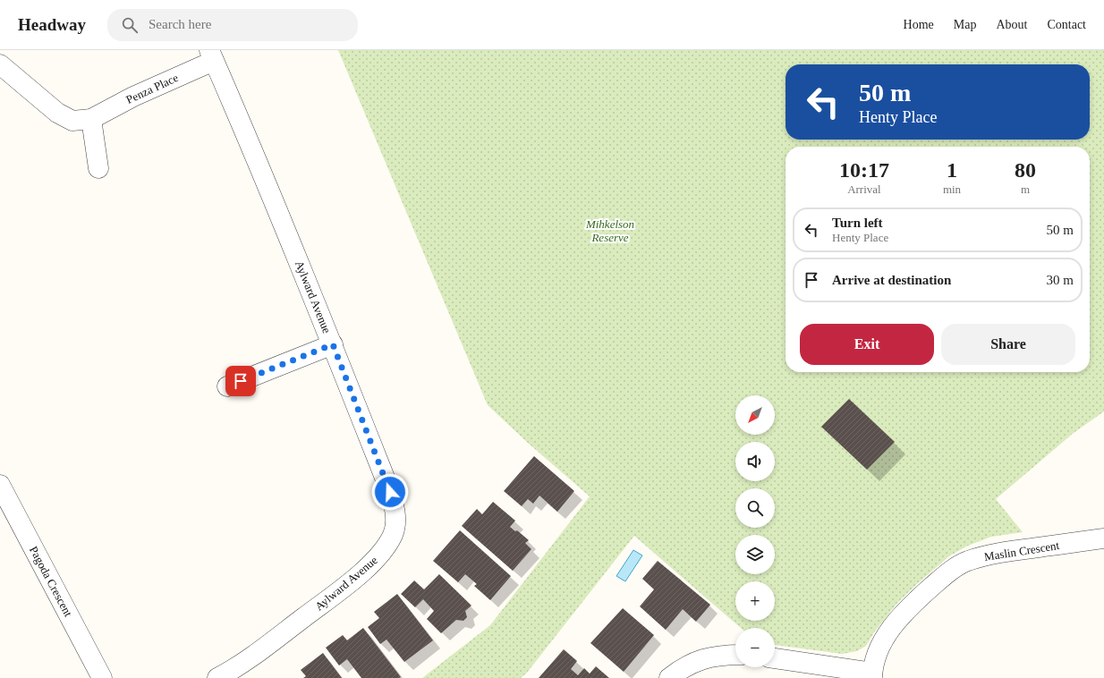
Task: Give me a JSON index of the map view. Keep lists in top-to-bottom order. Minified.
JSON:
{"streets":{"street":["Penza Place","Aylward Avenue","Maslin Crescent","Pagoda Crescent"]},"crossings":[["Penza Place","Aylward Avenue"]],"parks":["Mihkelson Reserve"],"north":"bottom left","page":{"header":"Headway","search":"Search here","nav":["Home","Map","About","Contact"],"turn":["50 m","Henty Place"],"eta":["10:17","Arrival","1","min","80","m"],"list":[{"name":"Turn left","note":"Henty Place","value":"50 m"},{"name":"Arrive at destination","value":"30 m"}],"buttons":["Exit","Share"],"map_buttons":["+","−"]}}
